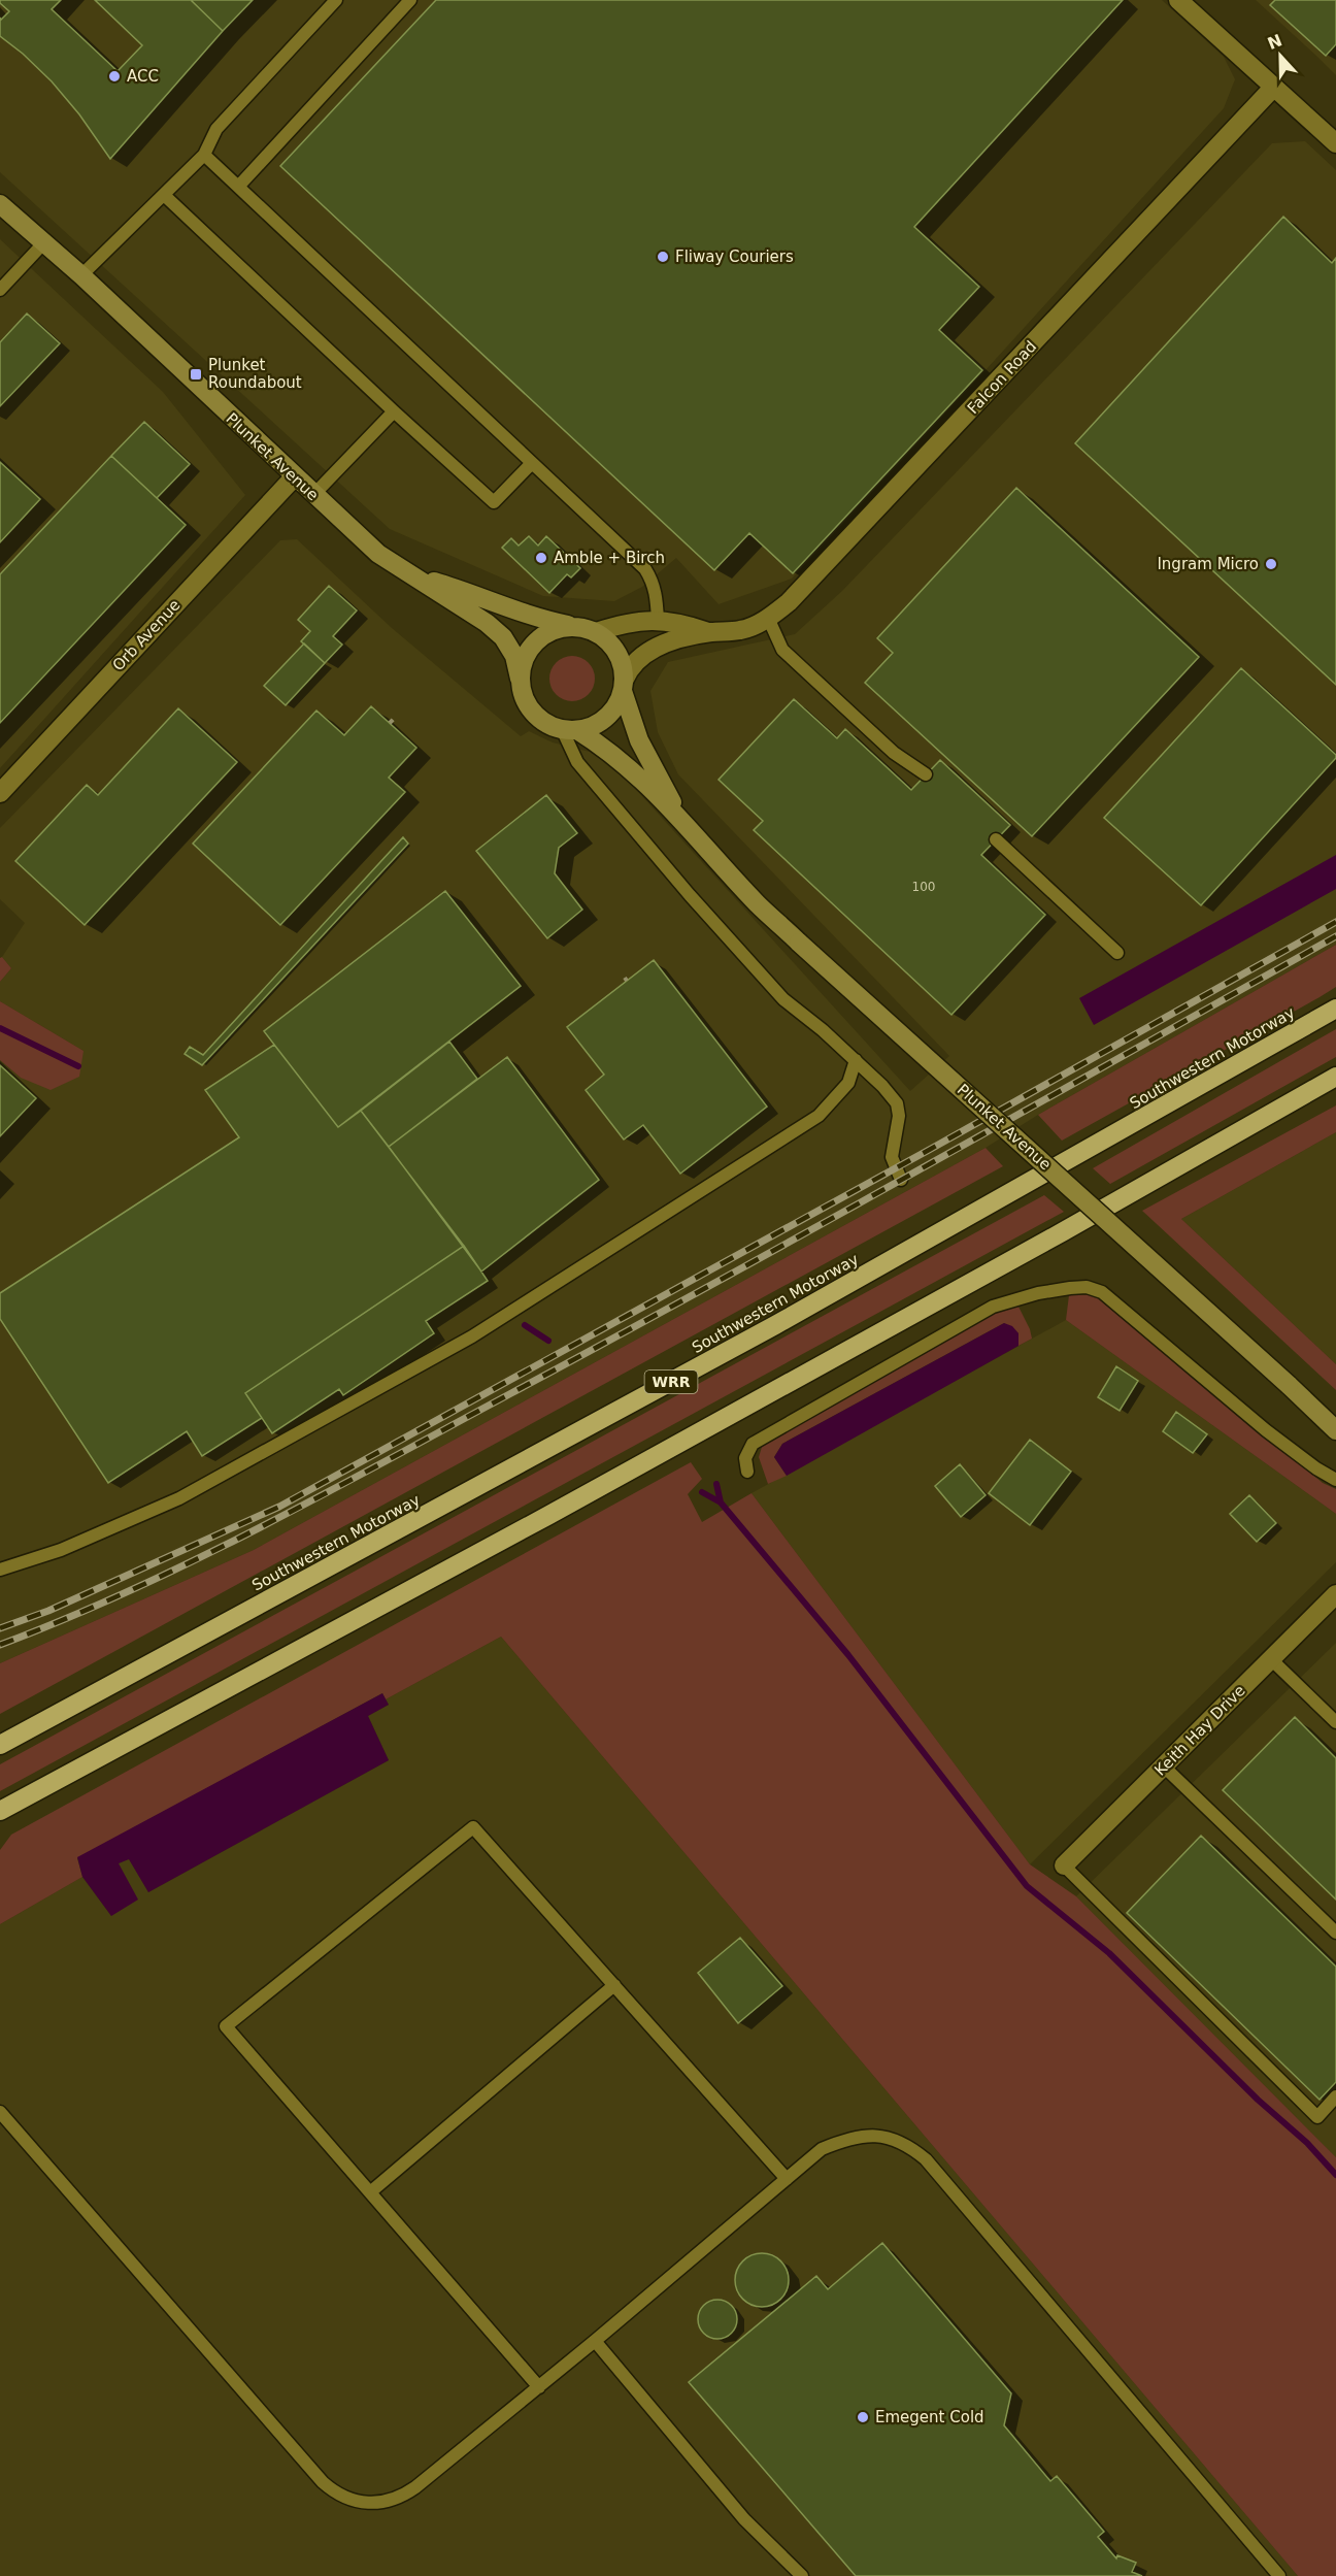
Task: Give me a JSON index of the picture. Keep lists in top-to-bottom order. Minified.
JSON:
{"streets":{"highway":["Southwestern Motorway","WRR"],"main road":["Plunket Avenue"],"street":["Falcon Road","Orb Avenue","Keith Hay Drive"]},"crossings":[["Falcon Road","Plunket Avenue"],["Plunket Avenue","Orb Avenue"]],"places":{"other":["ACC","Fliway Couriers","Amble + Birch","Ingram Micro","Emegent Cold"],"transit":["Plunket Roundabout"]},"house_numbers":["100"],"north":"top"}
